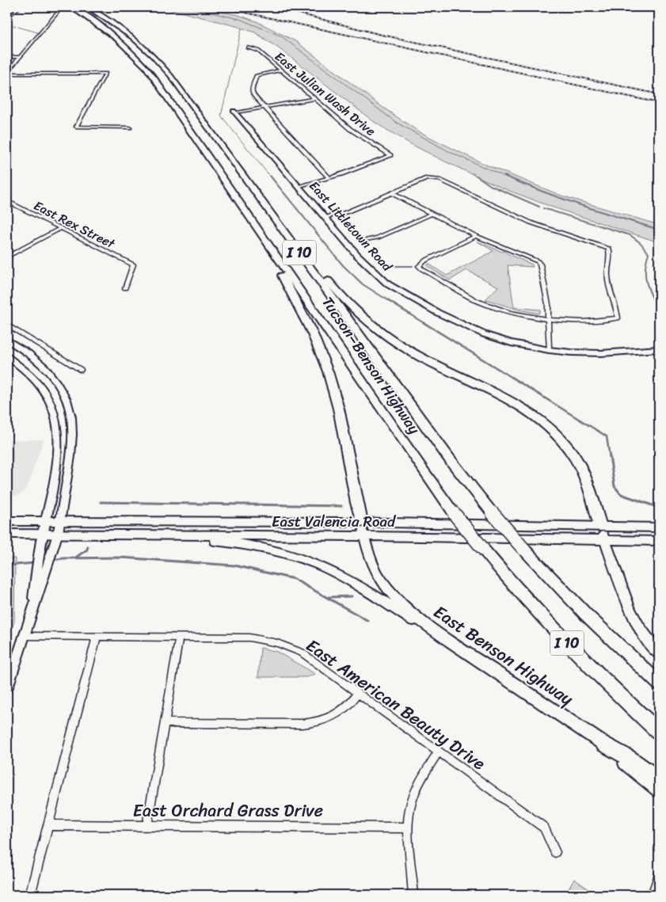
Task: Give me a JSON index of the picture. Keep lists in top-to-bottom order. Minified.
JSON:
{"streets":{"highway":["I 10","Tucson–Benson Highway"],"main road":["East Valencia Road","East Benson Highway"],"street":["East Julian Wash Drive","East Rex Street","East Littletown Road","East American Beauty Drive","East Orchard Grass Drive"]},"crossings":[["East Valencia Road","East Benson Highway"]]}
